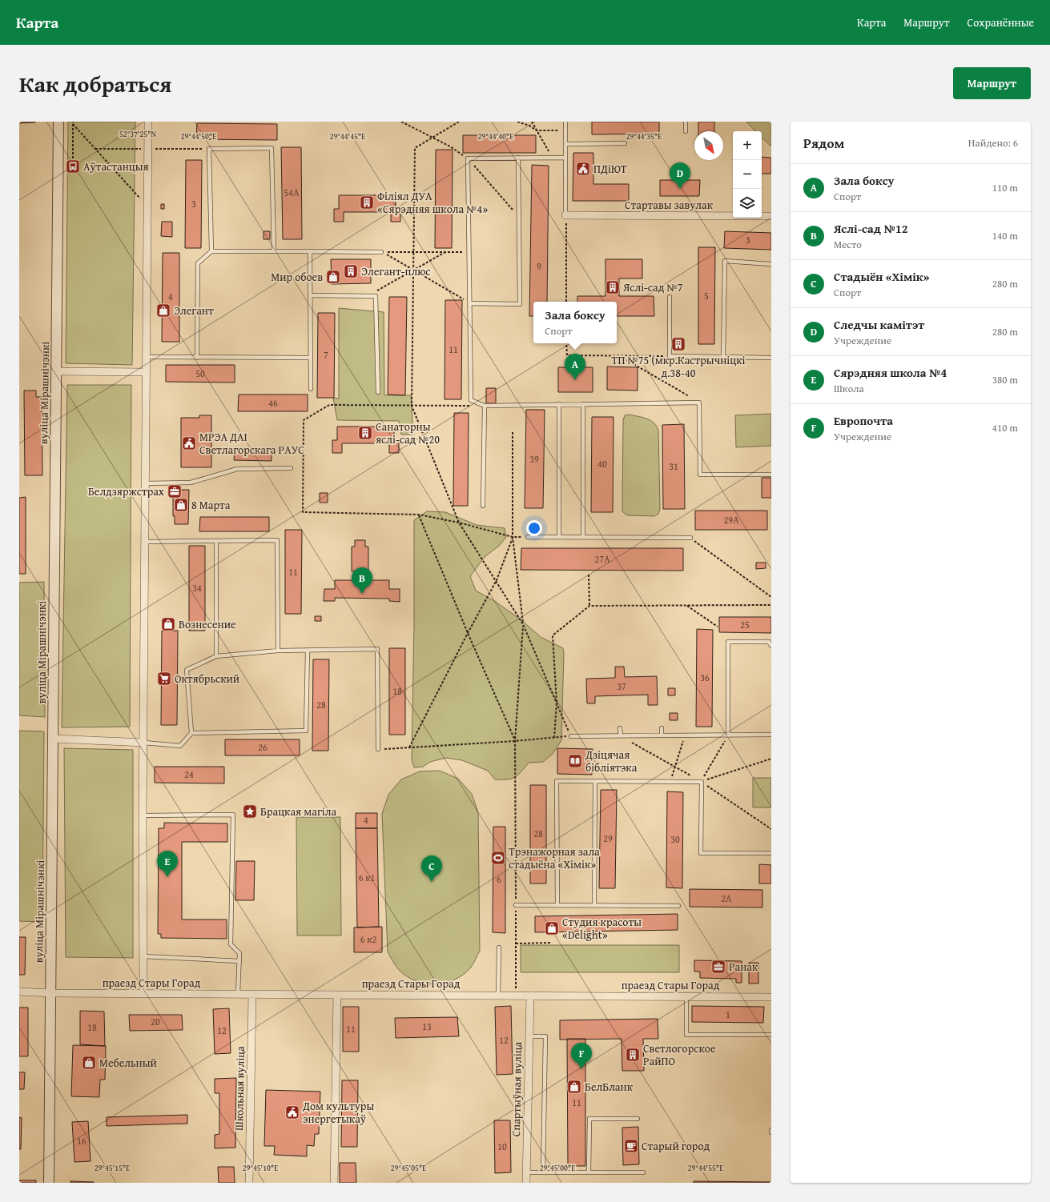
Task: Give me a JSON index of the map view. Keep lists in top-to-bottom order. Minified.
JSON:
{"streets":{"street":["Стартавы завулак","вуліца Мірашнічэнкі","праезд Стары Горад","Школьная вуліца","Спартыўная вуліца"]},"crossings":[["вуліца Мірашнічэнкі","праезд Стары Горад"],["праезд Стары Горад","Школьная вуліца"],["праезд Стары Горад","Спартыўная вуліца"]],"places":{"bus stop":["Аўтастанцыя"],"public building":["ПДіЮТ","МРЭА ДАІ Светлагорскага РАУС","Дом культуры энергетыкаў"],"building":["Філіял ДУА «Сярэдняя школа №4»","Элегант-плюс","Яслі-сад №7","ТП №75 (мкр.Кастрычніцкі д.38-40","Санаторны яслі-сад №20","Светлогорское РайПО"],"shop":["Мир обоев","Элегант","8 Марта","Вознесение","Студия красоты «Delight»","Мебельный","БелБланк"],"office":["Белдзяржстрах","Ранак"],"supermarket":["Октябрьский"],"library":["Дзіцячая бібліятэка"],"place":["Брацкая магіла"],"sports":["Трэнажорная зала стадыёна «Хімік»"],"cafe":["Старый город"]},"house_numbers":["54А","3","3","9","5","4","11","7","50","46","39","40","31","29А","27А","11","34","25","36","37","18","28","26","24","4","28","29","30","6 к1","6","2А","6 к2","1","20","13","18","11","12","12","11","16","10"],"north":"bottom right","page":{"header":"Карта","nav":["Карта","Маршрут","Сохранённые"],"title":"Как добраться","buttons":"Маршрут","heading":["Рядом","Найдено: 6"],"map_buttons":["+","−"],"pins":["D","A","B","E","C","F"],"list":[{"mark":"A","name":"Зала боксу","note":"Спорт","value":"110 m"},{"mark":"B","name":"Яслі-сад №12","note":"Место","value":"140 m"},{"mark":"C","name":"Стадыён «Хімік»","note":"Спорт","value":"280 m"},{"mark":"D","name":"Следчы камітэт","note":"Учреждение","value":"280 m"},{"mark":"E","name":"Сярэдняя школа №4","note":"Школа","value":"380 m"},{"mark":"F","name":"Европочта","note":"Учреждение","value":"410 m"}],"popup":["Зала боксу","Спорт"]},"coordinates":["52°37'25\"N","29°44'50\"E","29°44'45\"E","29°44'40\"E","29°44'35\"E","29°45'15\"E","29°45'10\"E","29°45'05\"E","29°45'00\"E","29°44'55\"E"]}
